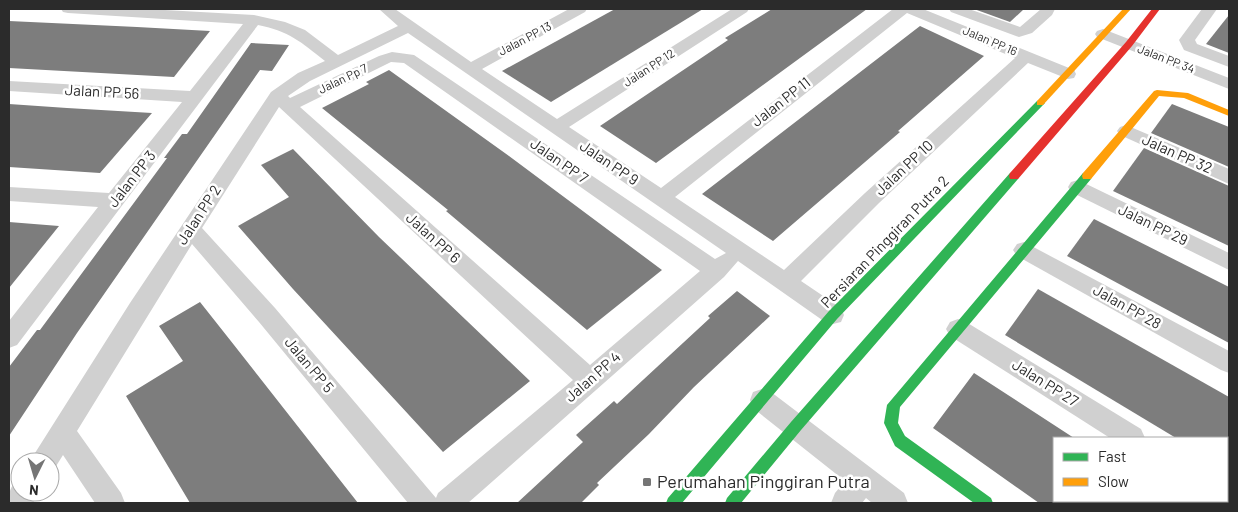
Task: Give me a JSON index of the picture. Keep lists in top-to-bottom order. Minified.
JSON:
{"streets":{"street":["Jalan PP 13","Jalan PP 16","Jalan PP 34","Jalan PP 12","Jalan Pp 7","Jalan PP 56","Jalan PP 11","Jalan PP 32","Jalan PP 7","Jalan PP 9","Jalan PP 10","Jalan PP 3","Jalan PP 2","Jalan PP 29","Jalan PP 6","Persiaran Pinggiran Putra 2","Jalan PP 28","Jalan PP 5","Jalan PP 4","Jalan PP 27"]},"crossings":[["Jalan PP 13","Jalan PP 9"],["Jalan PP 16","Jalan PP 10"],["Jalan PP 16","Persiaran Pinggiran Putra 2"],["Jalan PP 34","Persiaran Pinggiran Putra 2"],["Jalan PP 12","Jalan PP 9"],["Jalan Pp 7","Jalan PP 7"],["Jalan Pp 7","Jalan PP 2"],["Jalan Pp 7","Jalan PP 6"],["Jalan PP 56","Jalan PP 3"],["Jalan PP 11","Jalan PP 9"],["Jalan PP 7","Jalan PP 4"],["Jalan PP 9","Jalan PP 10"],["Jalan PP 9","Jalan PP 2"],["Jalan PP 9","Persiaran Pinggiran Putra 2"],["Jalan PP 9","Jalan PP 4"],["Jalan PP 2","Jalan PP 6"],["Jalan PP 2","Jalan PP 5"],["Jalan PP 6","Jalan PP 4"]],"places":{"transit":["Perumahan Pinggiran Putra"]},"legend":["Fast","Slow"],"north":"bottom"}
